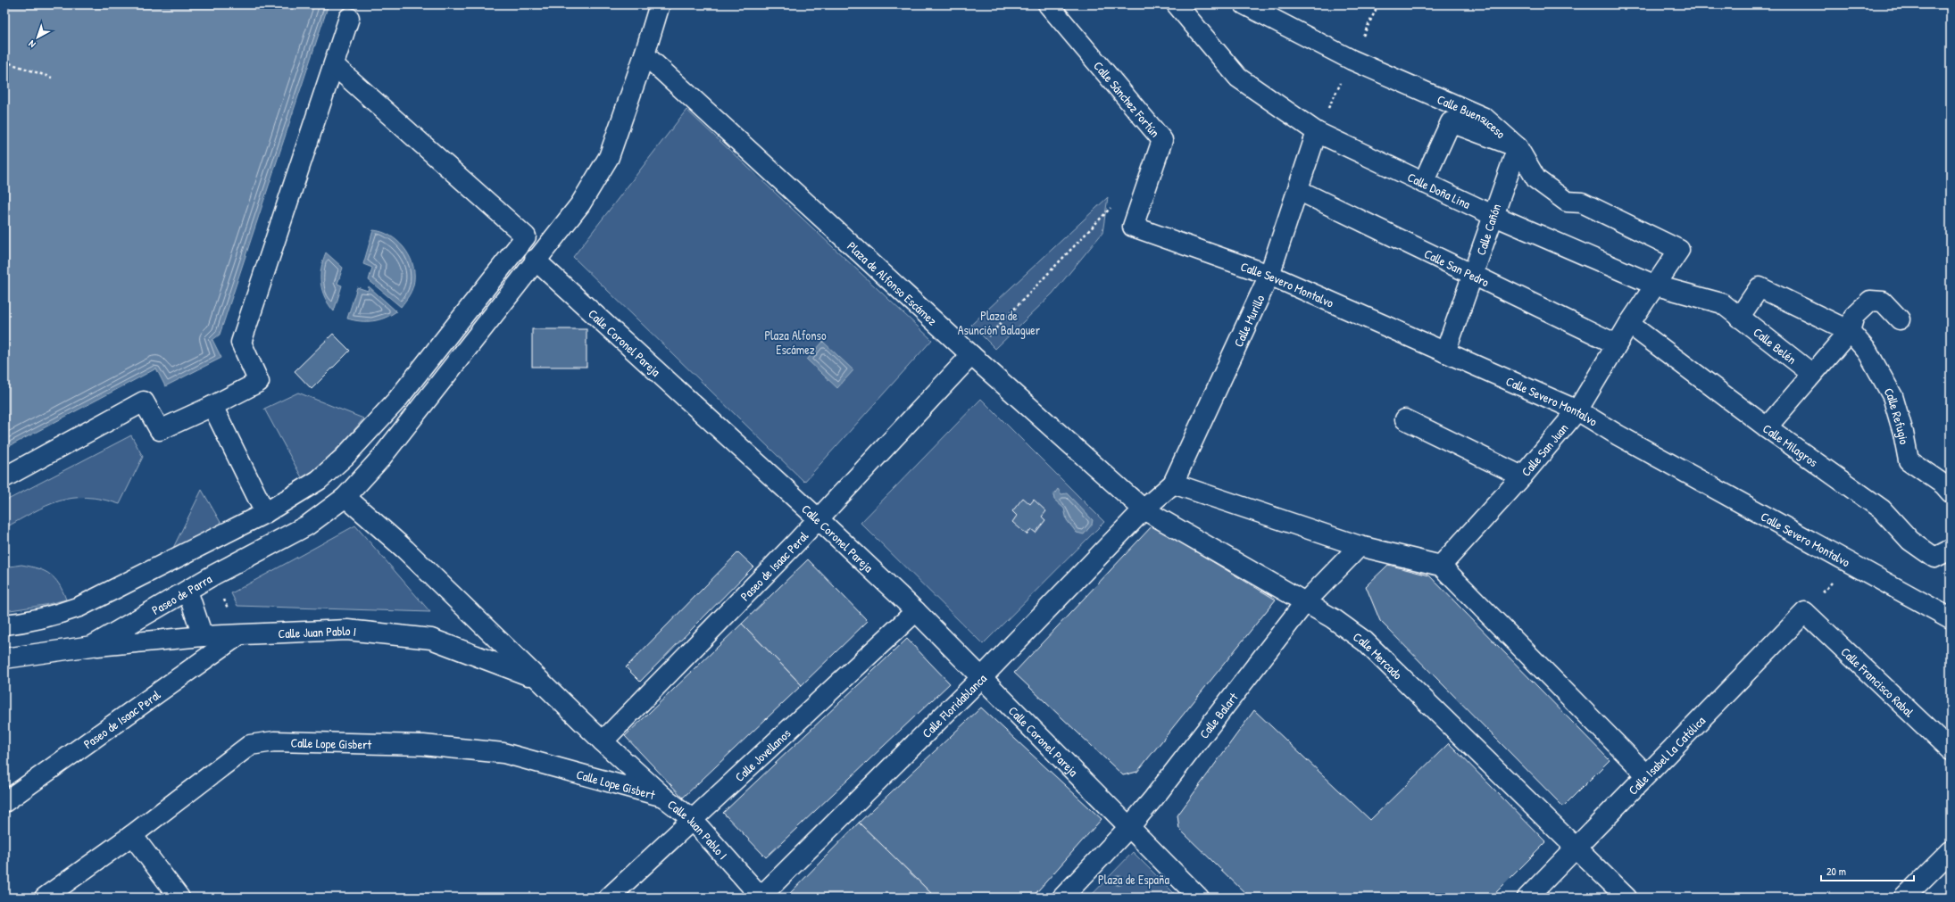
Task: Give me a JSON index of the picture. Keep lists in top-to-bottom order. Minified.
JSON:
{"streets":{"street":["Calle Sánchez Fortún","Calle Buensuceso","Calle Doña Lina","Calle Cañón","Calle San Pedro","Plaza de Alfonso Escámez","Calle Severo Montalvo","Calle Murillo","Calle Coronel Pareja","Calle Belén","Calle Refugio","Calle Milagros","Calle San Juan","Paseo de Isaac Peral","Paseo de Parra","Calle Juan Pablo I","Calle Mercado","Calle Francisco Rabal","Calle Floridablanca","Calle Balart","Calle Lope Gisbert","Calle Jovellanos","Calle Isabel La Católica"]},"crossings":[["Calle Sánchez Fortún","Calle Severo Montalvo"],["Calle Buensuceso","Calle Cañón"],["Calle Buensuceso","Calle San Juan"],["Calle Doña Lina","Calle Cañón"],["Calle Doña Lina","Calle Murillo"],["Calle Doña Lina","Calle Belén"],["Calle Doña Lina","Calle Refugio"],["Calle Doña Lina","Calle San Juan"],["Calle Cañón","Calle San Pedro"],["Calle Cañón","Calle Severo Montalvo"],["Calle San Pedro","Calle Murillo"],["Calle San Pedro","Calle San Juan"],["Plaza de Alfonso Escámez","Paseo de Isaac Peral"],["Plaza de Alfonso Escámez","Paseo de Parra"],["Plaza de Alfonso Escámez","Calle Mercado"],["Plaza de Alfonso Escámez","Calle Floridablanca"],["Calle Severo Montalvo","Calle Murillo"],["Calle Severo Montalvo","Calle San Juan"],["Calle Murillo","Calle Floridablanca"],["Calle Coronel Pareja","Paseo de Isaac Peral"],["Calle Coronel Pareja","Paseo de Parra"],["Calle Coronel Pareja","Calle Floridablanca"],["Calle Coronel Pareja","Calle Balart"],["Calle Coronel Pareja","Calle Jovellanos"],["Calle Belén","Calle Refugio"],["Calle Milagros","Calle San Juan"],["Paseo de Isaac Peral","Calle Juan Pablo I"],["Paseo de Parra","Calle Juan Pablo I"],["Calle Juan Pablo I","Calle Floridablanca"],["Calle Juan Pablo I","Calle Lope Gisbert"],["Calle Juan Pablo I","Calle Jovellanos"],["Calle Mercado","Calle Floridablanca"],["Calle Mercado","Calle Balart"],["Calle Mercado","Calle Isabel La Católica"],["Calle Francisco Rabal","Calle Isabel La Católica"]],"parks":["Plaza de Asunción Balaguer","Plaza Alfonso Escámez","Plaza de España"],"scale_bar":"20 m","north":"bottom left"}
